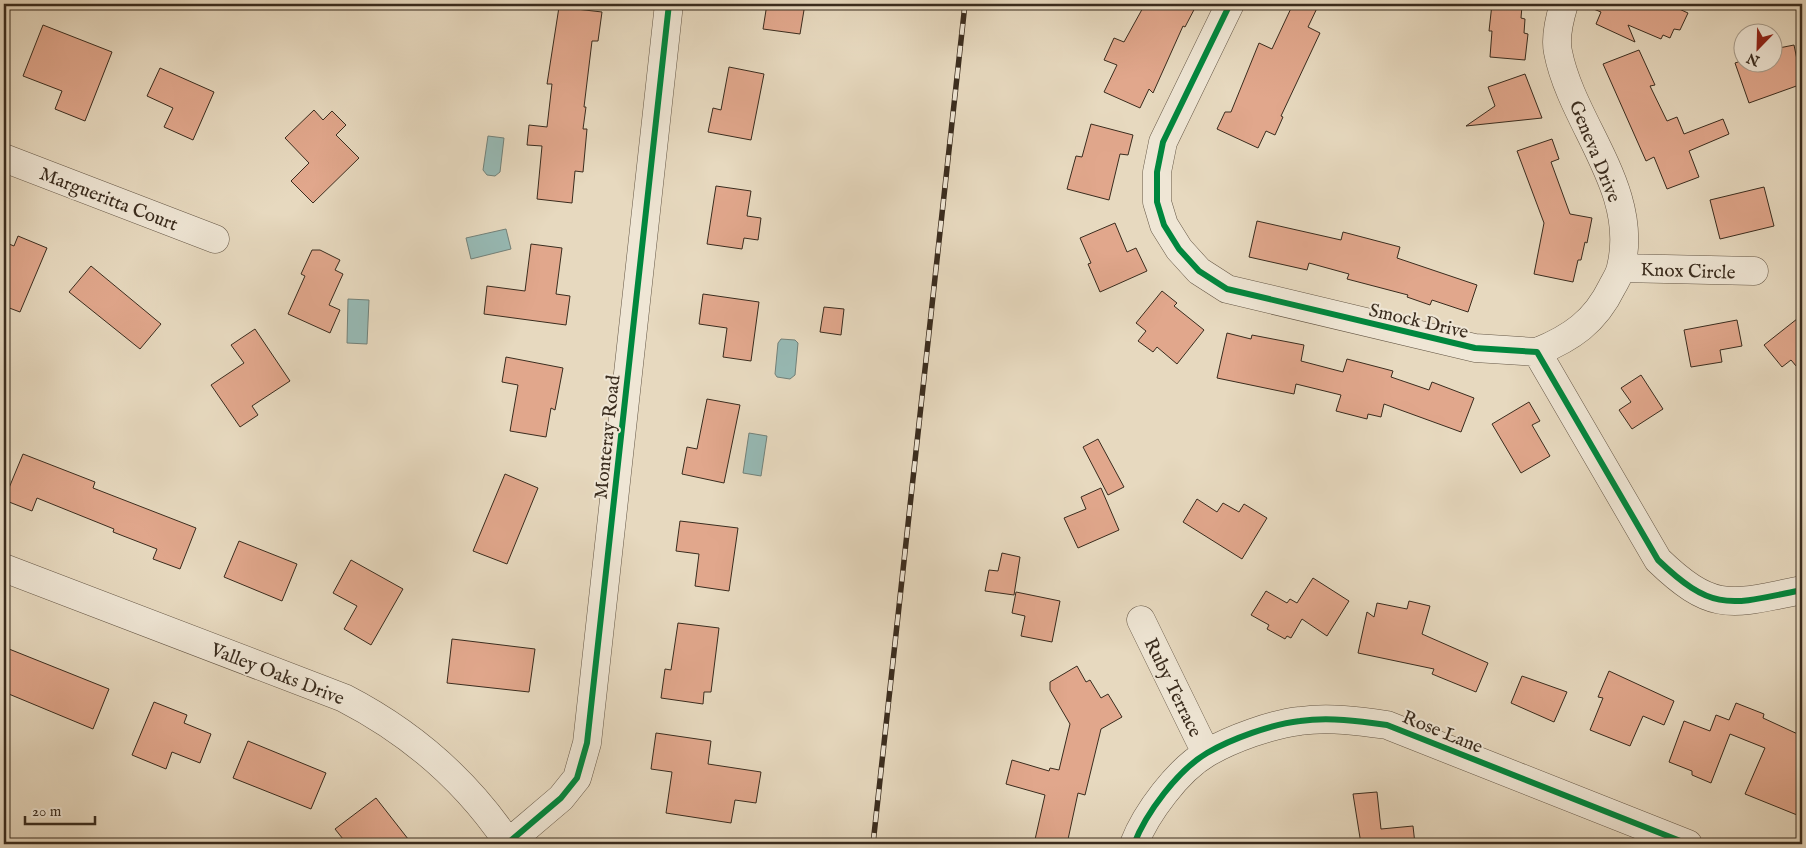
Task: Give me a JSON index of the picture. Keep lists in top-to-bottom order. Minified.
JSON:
{"streets":{"street":["Geneva Drive","Margueritta Court","Knox Circle","Smock Drive","Monteray Road","Valley Oaks Drive","Ruby Terrace","Rose Lane"]},"crossings":[["Geneva Drive","Knox Circle"],["Geneva Drive","Smock Drive"],["Monteray Road","Valley Oaks Drive"],["Ruby Terrace","Rose Lane"]],"scale_bar":"20 m","north":"bottom left"}
